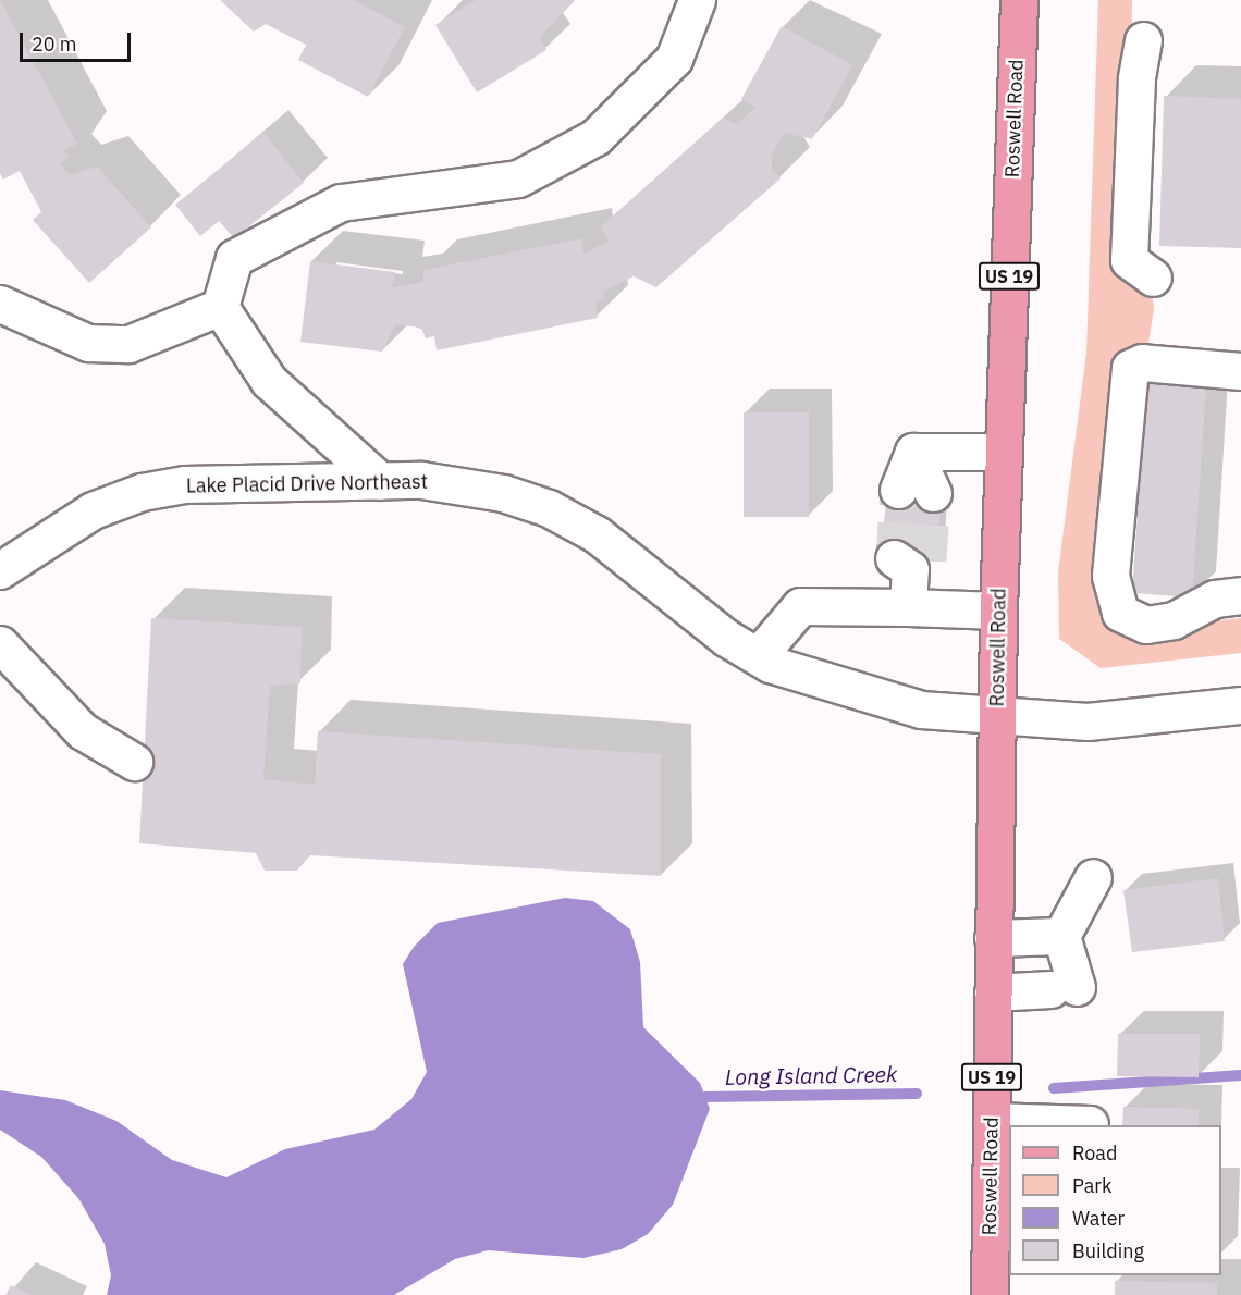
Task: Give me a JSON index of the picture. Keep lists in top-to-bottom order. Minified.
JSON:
{"streets":{"main road":["Roswell Road","US 19"],"street":["Lake Placid Drive Northeast"]},"crossings":[["Roswell Road","Lake Placid Drive Northeast"]],"water":["Long Island Creek"],"legend":["Road","Park","Water","Building"],"scale_bar":"20 m"}
